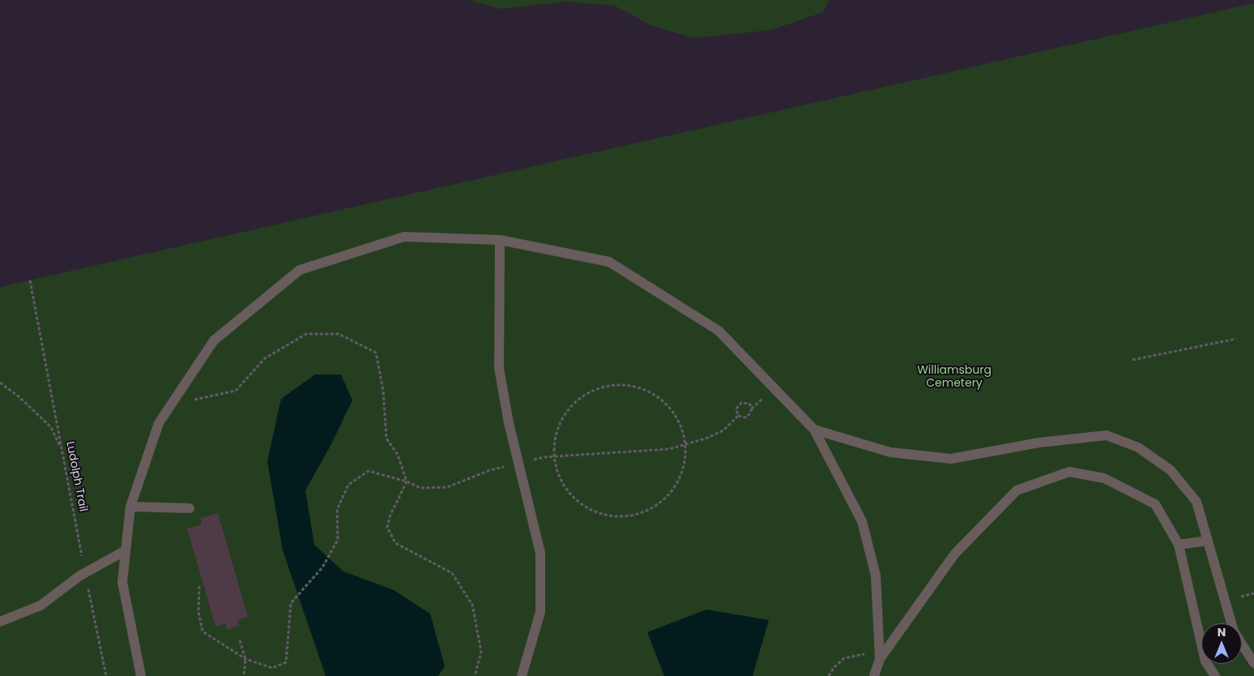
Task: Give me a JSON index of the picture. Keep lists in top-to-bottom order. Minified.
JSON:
{"streets":{"path":["Ludolph Trail"]},"parks":["Williamsburg Cemetery"],"north":"top"}
